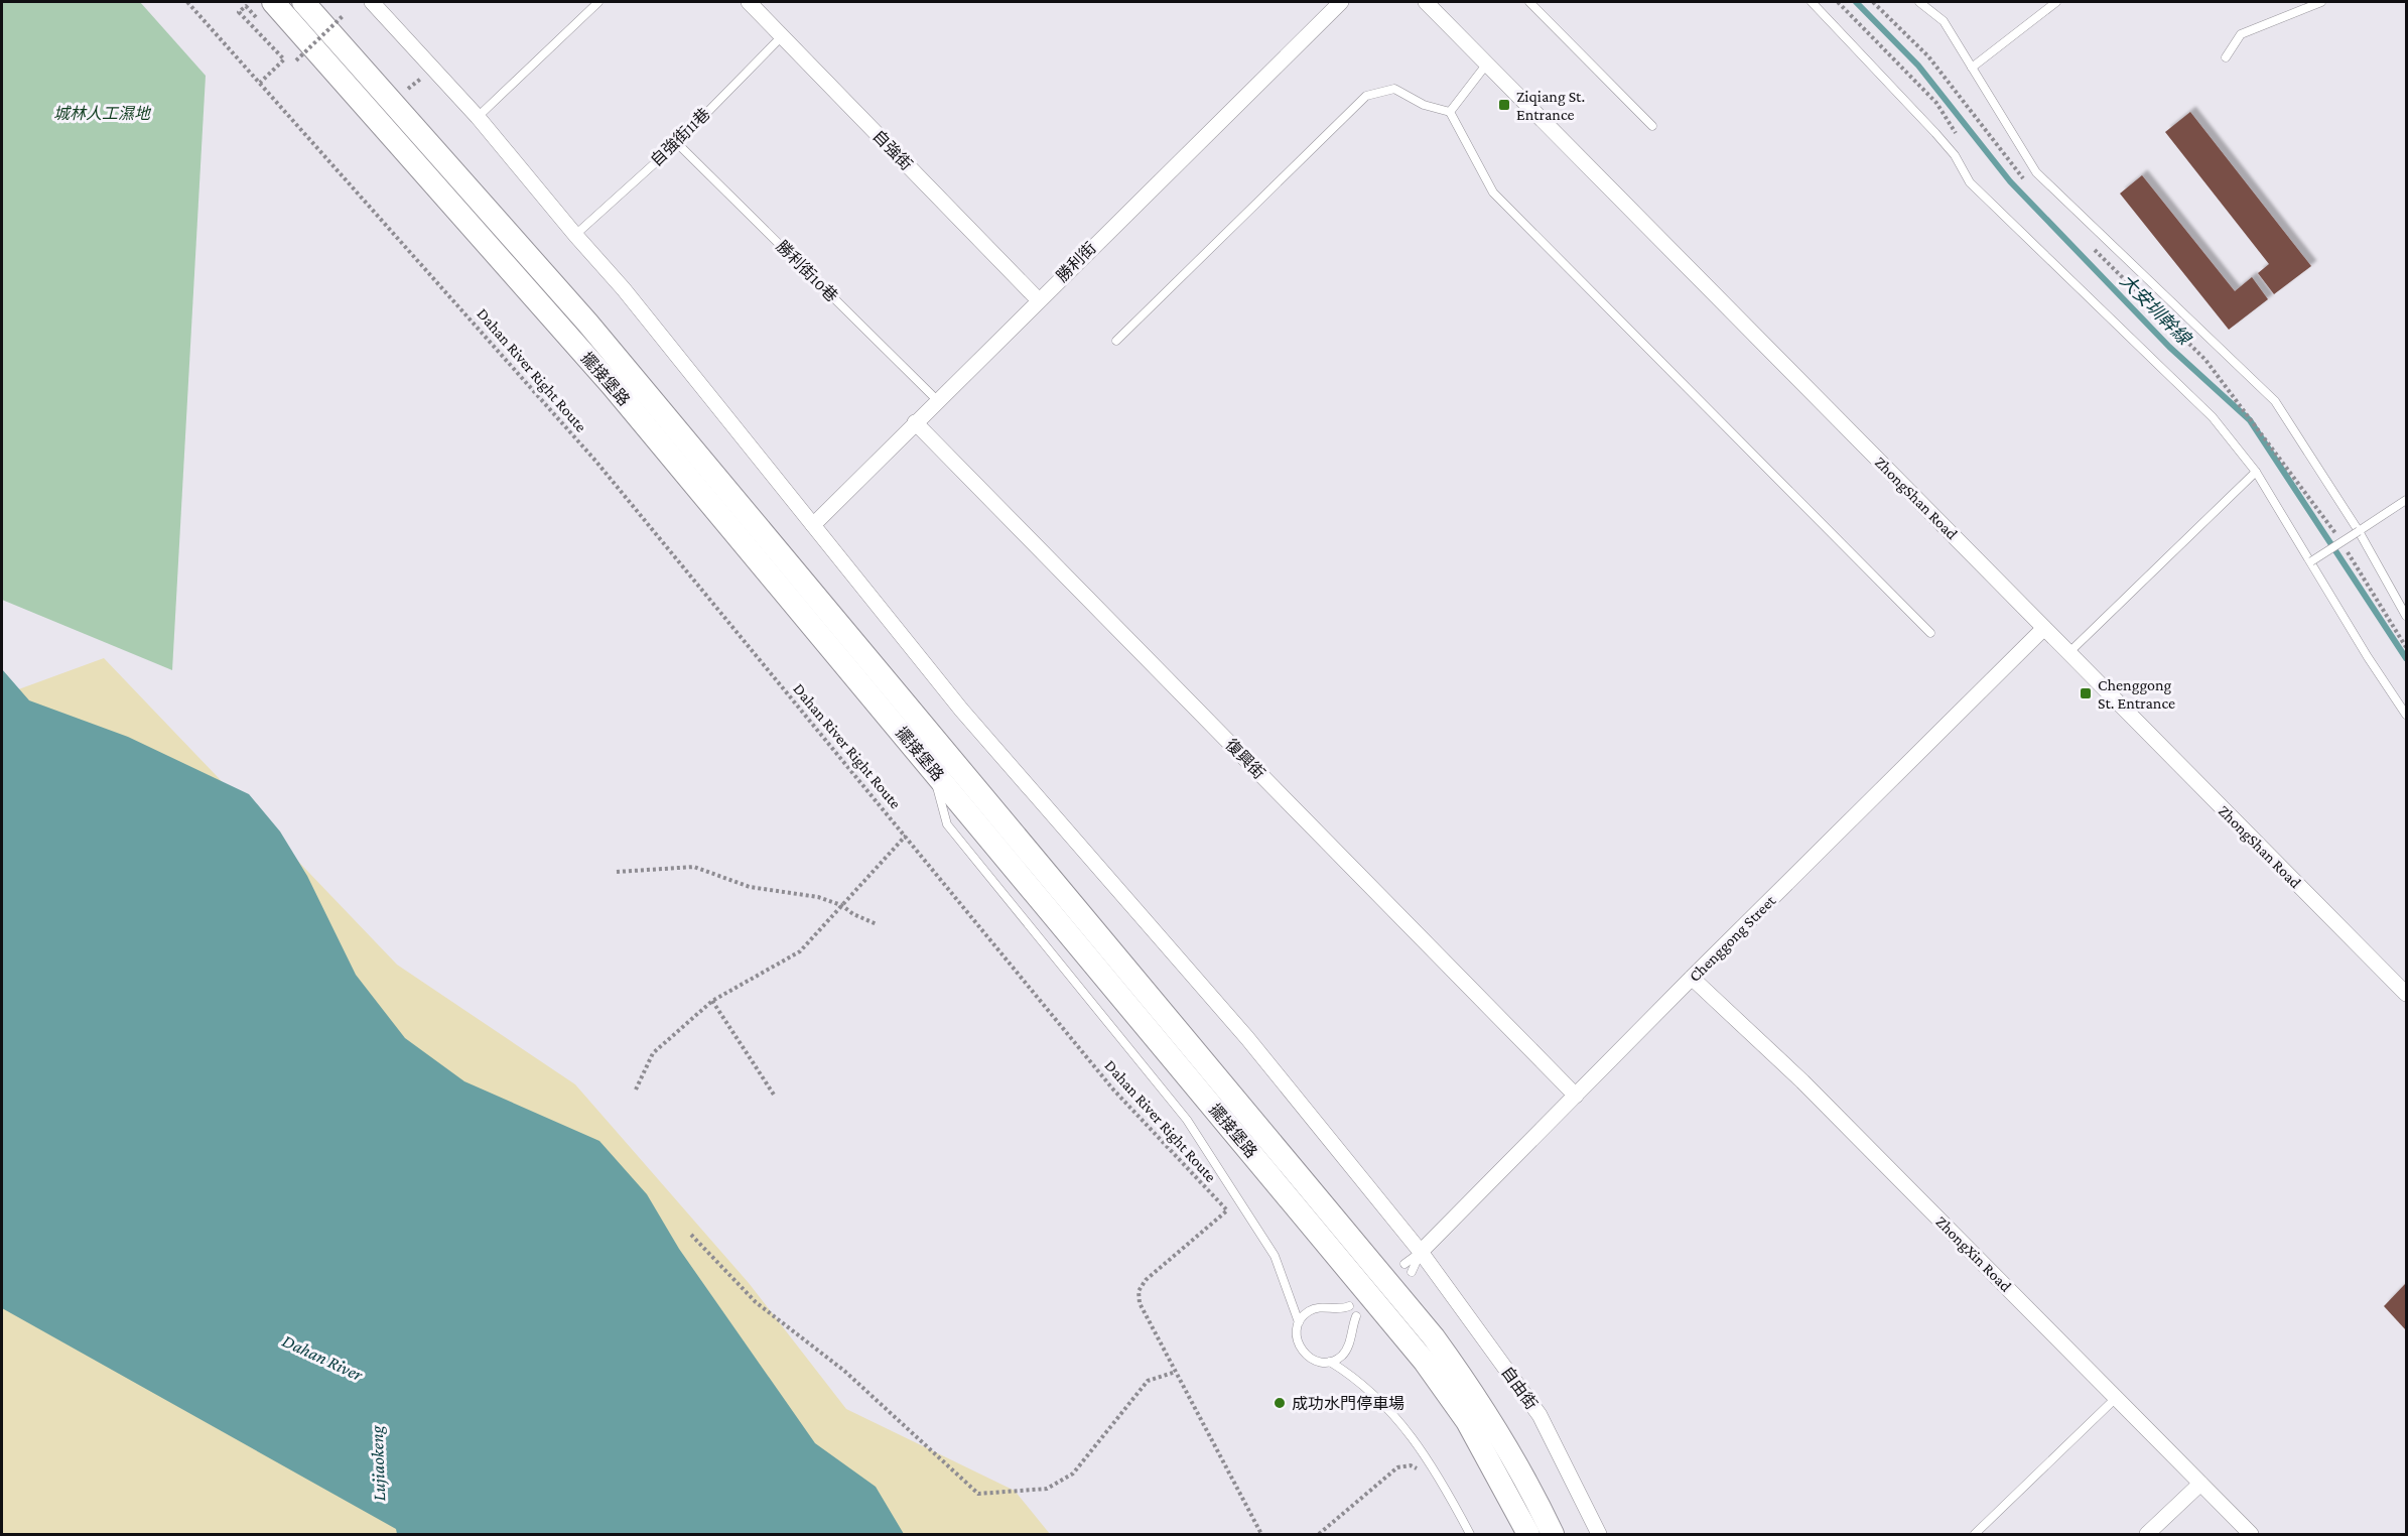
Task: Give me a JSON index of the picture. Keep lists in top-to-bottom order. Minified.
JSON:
{"streets":{"street":["自強街","勝利街","擺接堡路","ZhongShan Road","復興街","Chenggong Street","ZhongXin Road","自由街"],"lane":["自強街11巷","勝利街10巷"],"path":["Dahan River Right Route"]},"crossings":[["自強街11巷","自強街"],["自強街11巷","勝利街10巷"],["自強街11巷","自由街"],["自強街","勝利街"],["勝利街","勝利街10巷"],["勝利街","復興街"],["勝利街","自由街"],["ZhongShan Road","Chenggong Street"],["復興街","Chenggong Street"],["Chenggong Street","ZhongXin Road"],["Chenggong Street","自由街"]],"water":["大安圳幹線","Dahan River","Lujiaokeng"],"parks":["城林人工濕地"],"places":{"transit":["Ziqiang St. Entrance","Chenggong St. Entrance"],"other":["成功水門停車場"]}}
